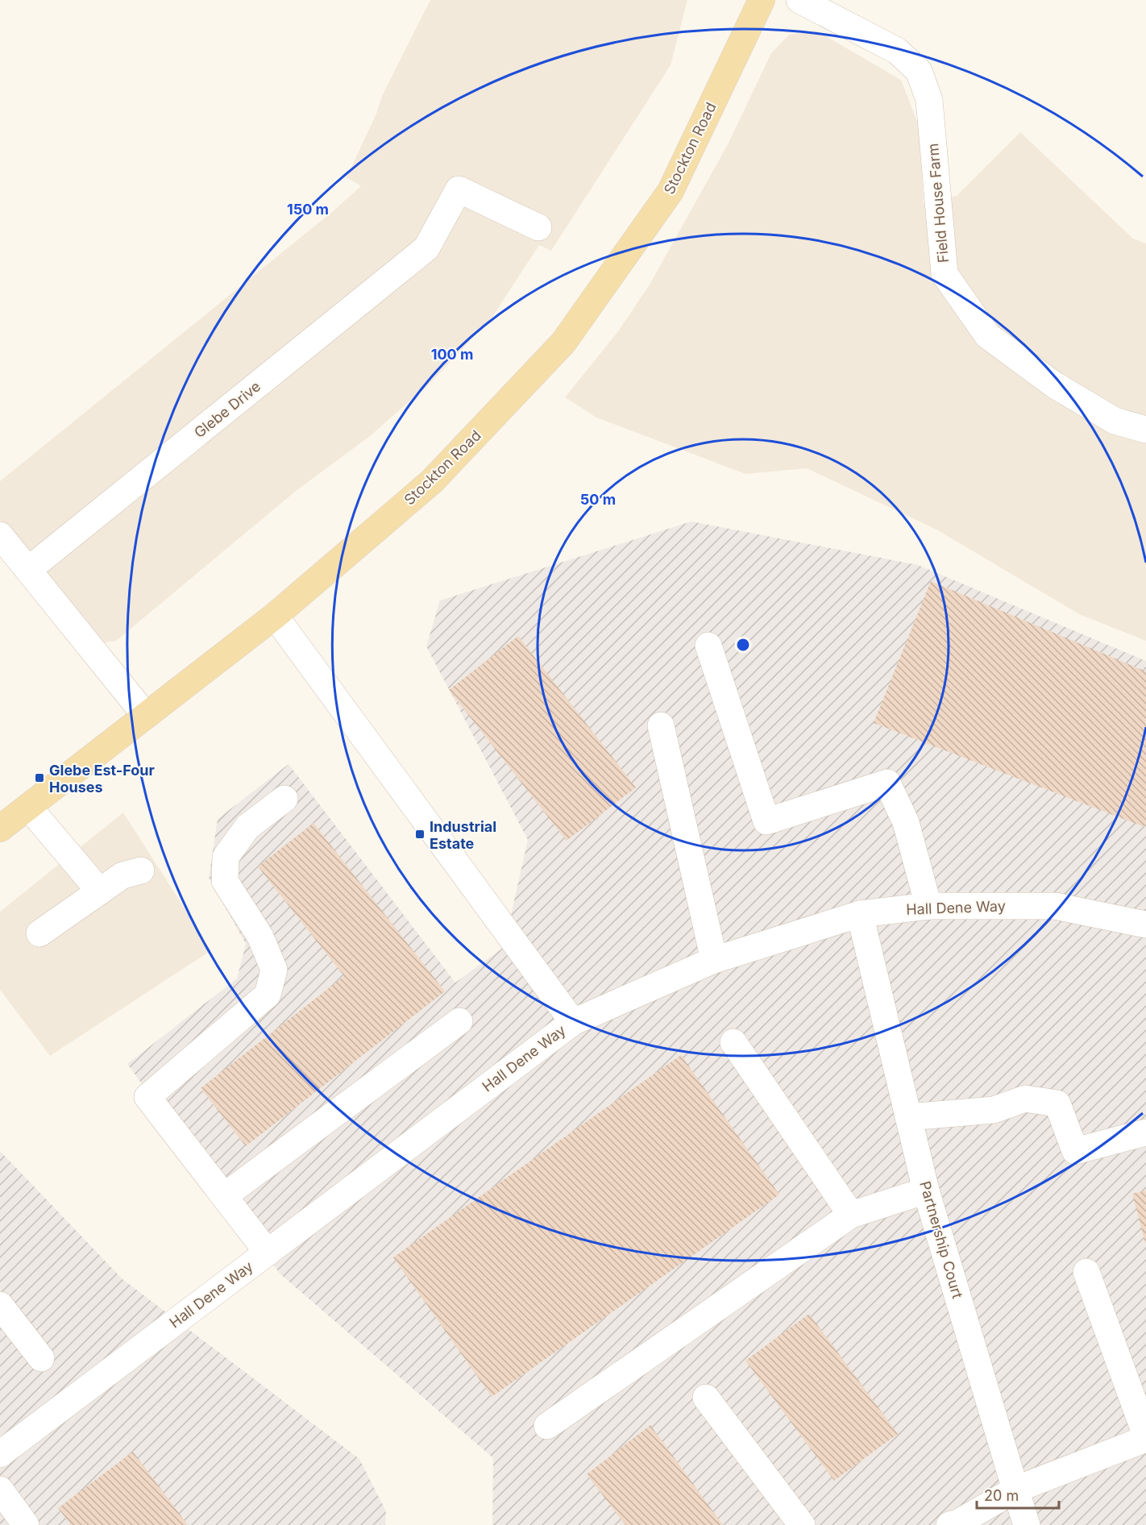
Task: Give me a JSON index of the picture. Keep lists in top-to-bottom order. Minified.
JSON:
{"streets":{"main road":["Stockton Road"],"street":["Field House Farm","Glebe Drive","Hall Dene Way","Partnership Court"]},"crossings":[["Hall Dene Way","Partnership Court"]],"places":{"transit":["Glebe Est-Four Houses","Industrial Estate"]},"scale_bar":"20 m","rings":["150 m","100 m","50 m"]}
